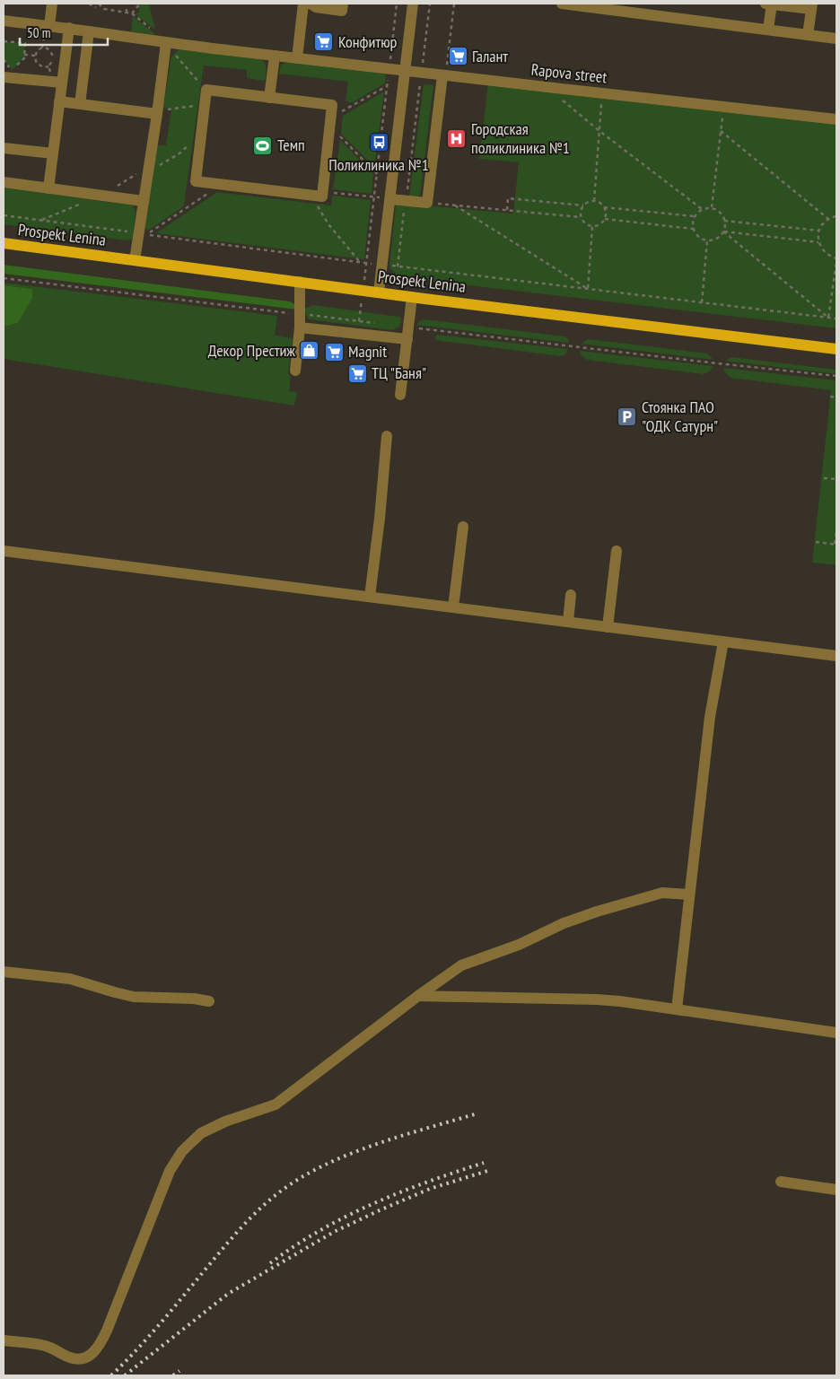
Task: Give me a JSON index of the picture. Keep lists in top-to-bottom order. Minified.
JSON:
{"streets":{"main road":["Prospekt Lenina"],"street":["Rapova street"]},"places":{"supermarket":["Конфитюр","Галант","Magnit","ТЦ \"Баня\""],"hospital":["Городская поликлиника №1"],"bus stop":["Поликлиника №1"],"sports":["Темп"],"shop":["Декор Престиж"],"parking":["Стоянка ПАО \"ОДК Сатурн\""]},"scale_bar":"50 m"}
